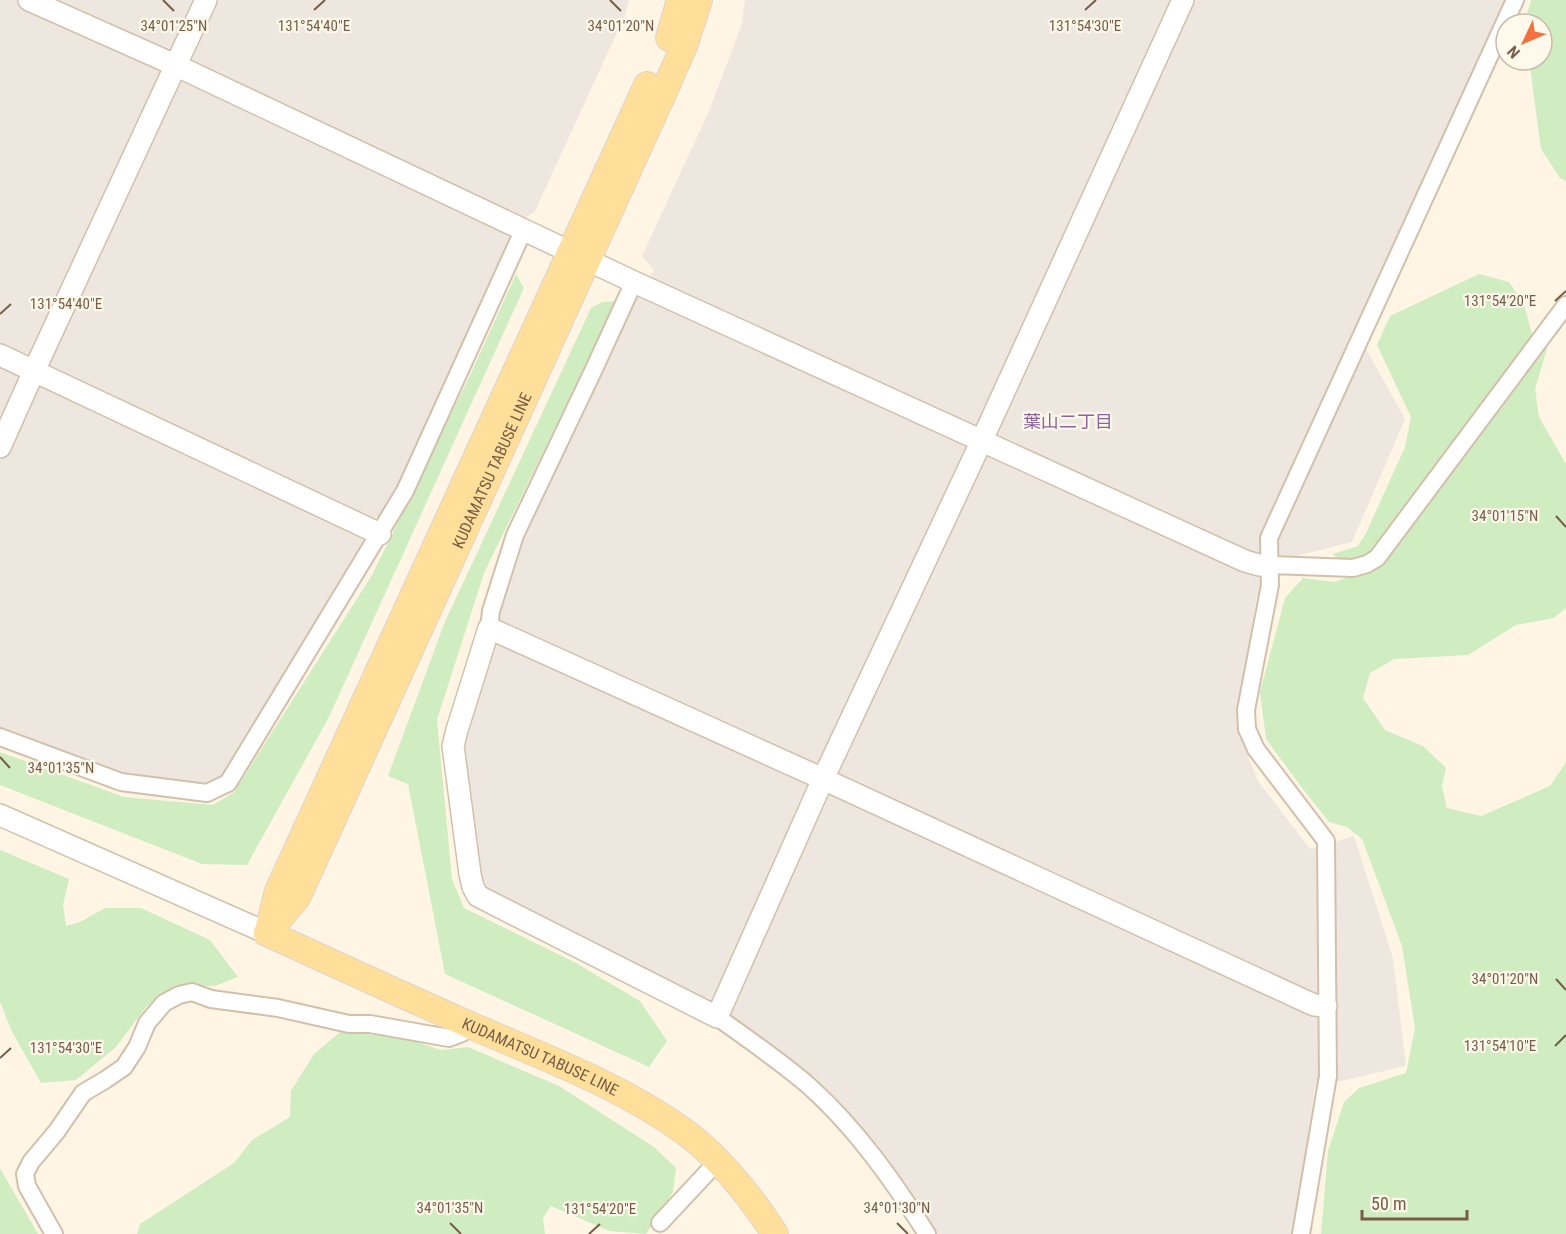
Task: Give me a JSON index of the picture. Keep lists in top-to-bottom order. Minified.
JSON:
{"streets":{"main road":["KUDAMATSU TABUSE LINE"]},"districts":["葉山二丁目"],"scale_bar":"50 m","north":"bottom left","coordinates":["131°54'40\"E","131°54'30\"E","34°01'25\"N","34°01'20\"N","131°54'20\"E","34°01'15\"N","34°01'35\"N","131°54'10\"E","34°01'30\"N"]}
